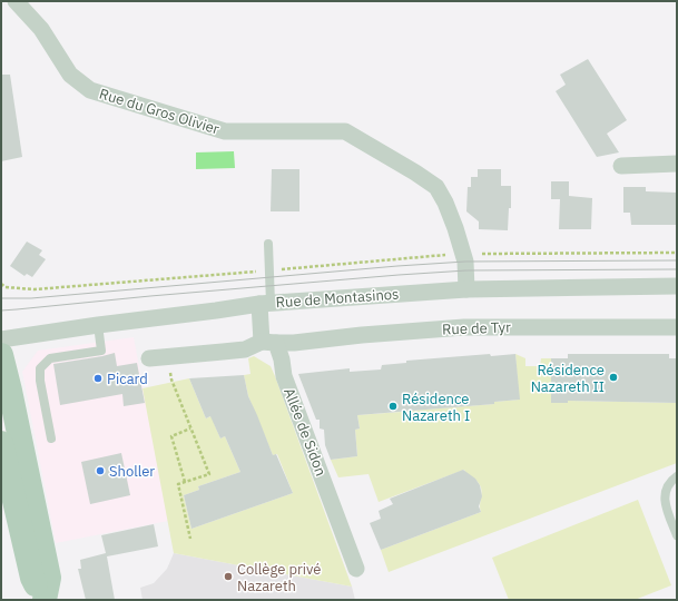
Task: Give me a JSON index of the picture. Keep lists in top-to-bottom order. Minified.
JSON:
{"streets":{"street":["Rue du Gros Olivier","Rue de Montasinos","Rue de Tyr","Allée de Sidon"]},"crossings":[["Rue du Gros Olivier","Rue de Montasinos"],["Rue de Montasinos","Allée de Sidon"],["Rue de Tyr","Allée de Sidon"]],"places":["Résidence Nazareth II","Picard","Résidence Nazareth I","Sholler","Collège privé Nazareth"]}
